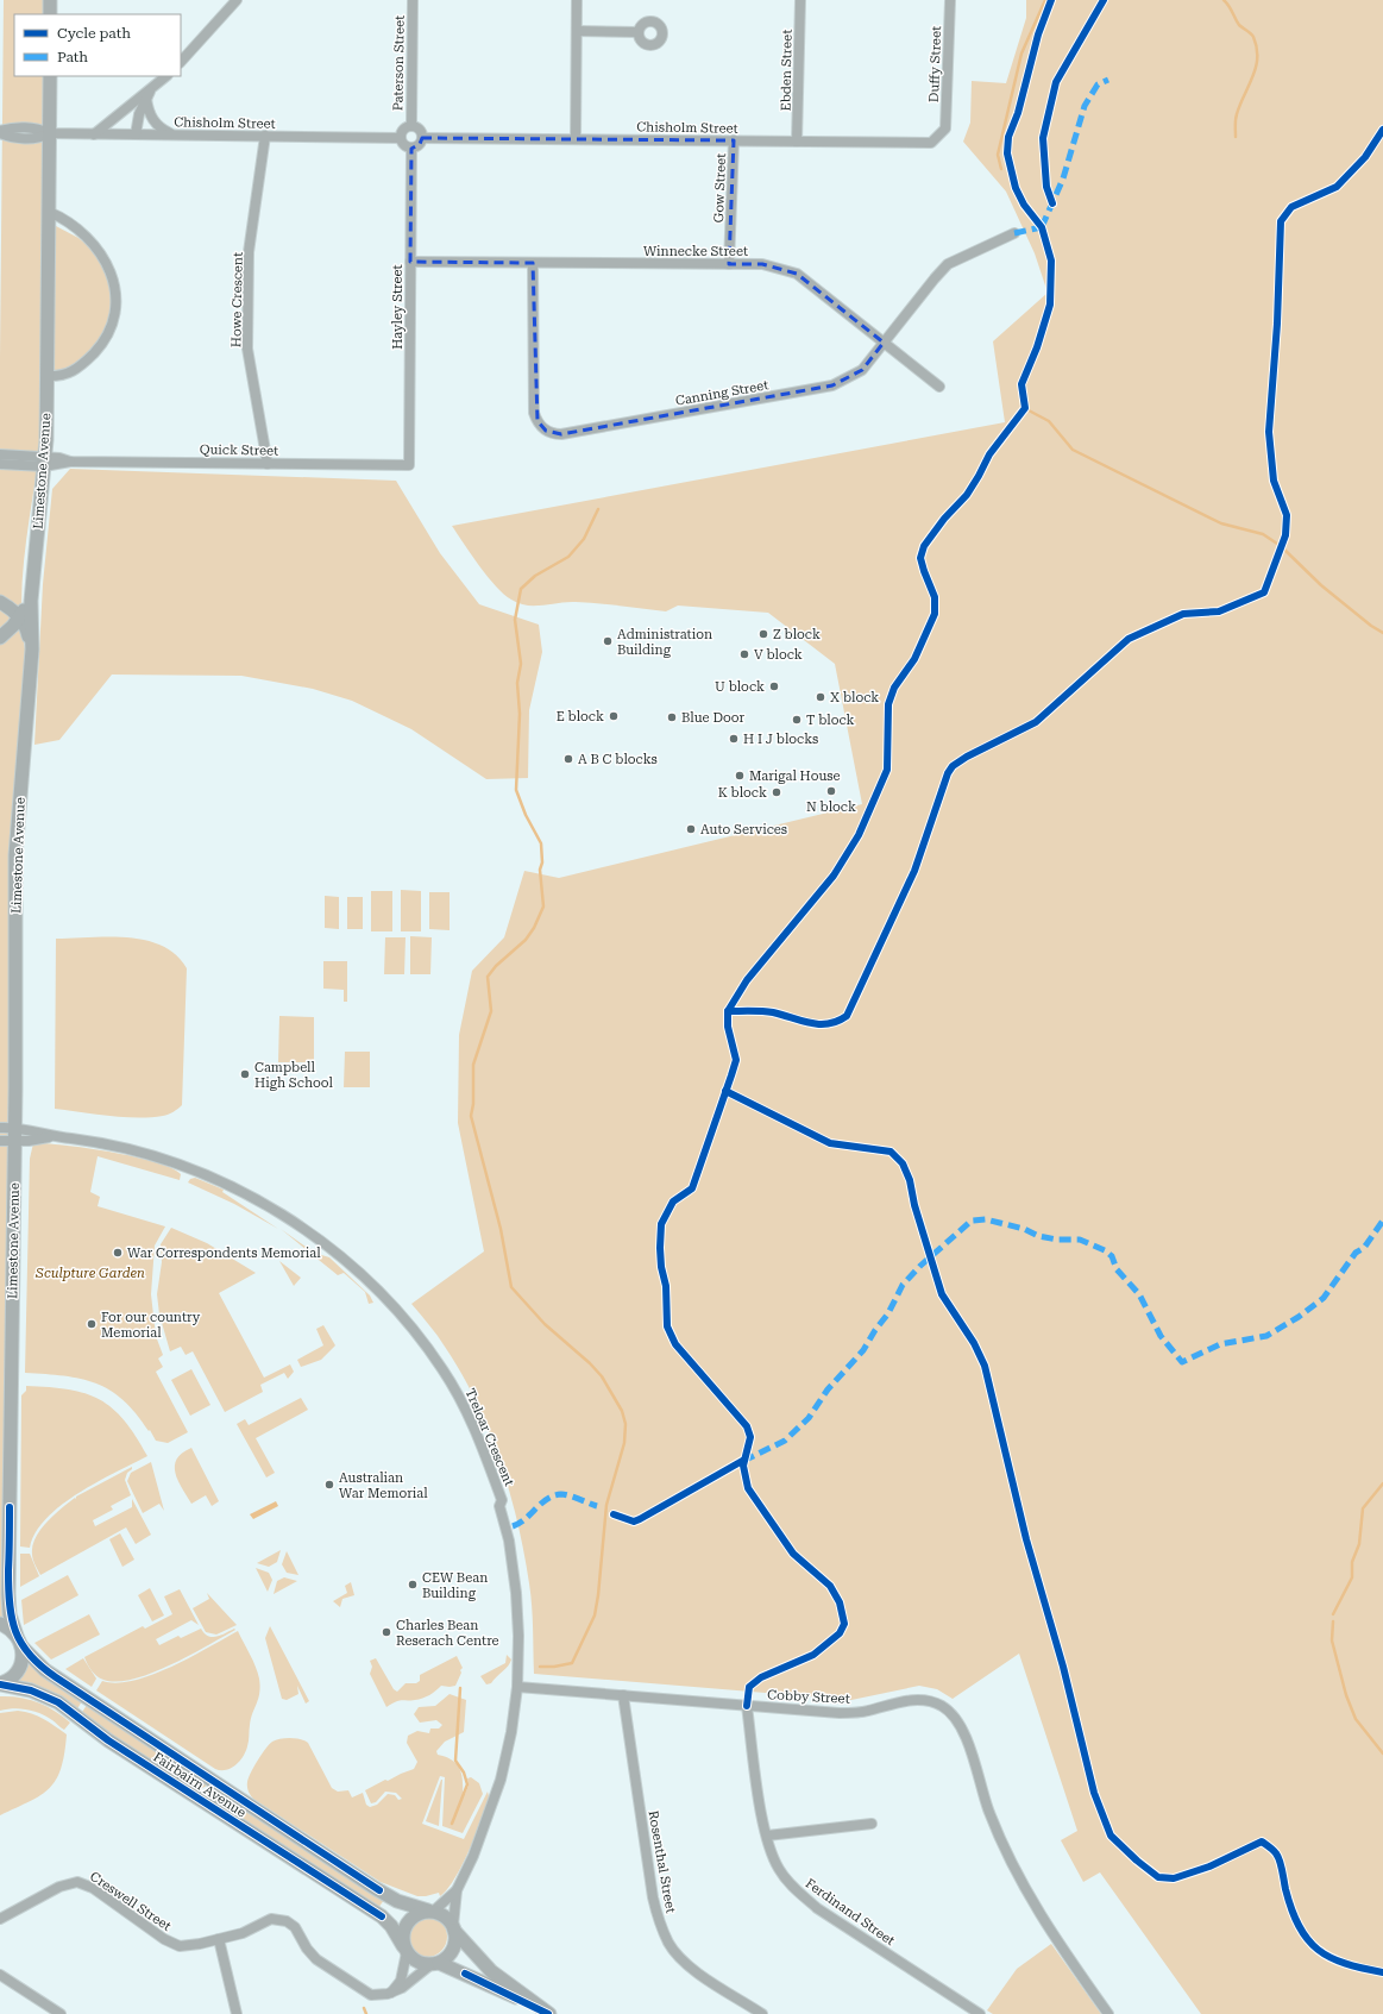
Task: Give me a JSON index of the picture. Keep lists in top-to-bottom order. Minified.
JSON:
{"streets":{"main road":["Limestone Avenue","Fairbairn Avenue"],"street":["Paterson Street","Duffy Street","Ebden Street","Chisholm Street","Gow Street","Winnecke Street","Howe Crescent","Hayley Street","Canning Street","Quick Street","Treloar Crescent","Cobby Street","Rosenthal Street","Creswell Street","Ferdinand Street"]},"crossings":[["Paterson Street","Chisholm Street"],["Paterson Street","Hayley Street"],["Duffy Street","Chisholm Street"],["Ebden Street","Chisholm Street"],["Chisholm Street","Gow Street"],["Chisholm Street","Howe Crescent"],["Chisholm Street","Hayley Street"],["Chisholm Street","Limestone Avenue"],["Gow Street","Winnecke Street"],["Winnecke Street","Hayley Street"],["Winnecke Street","Canning Street"],["Howe Crescent","Quick Street"],["Hayley Street","Quick Street"],["Quick Street","Limestone Avenue"],["Limestone Avenue","Treloar Crescent"],["Limestone Avenue","Fairbairn Avenue"],["Treloar Crescent","Cobby Street"],["Treloar Crescent","Fairbairn Avenue"],["Treloar Crescent","Creswell Street"],["Cobby Street","Rosenthal Street"],["Cobby Street","Ferdinand Street"],["Fairbairn Avenue","Creswell Street"]],"parks":["Sculpture Garden"],"places":["Z block","Administration Building","V block","U block","X block","E block","Blue Door","T block","H I J blocks","A B C blocks","Marigal House","N block","K block","Auto Services","Campbell High School","War Correspondents Memorial","For our country Memorial","Australian War Memorial","CEW Bean Building","Charles Bean Reserach Centre"],"legend":["Cycle path","Path"]}
